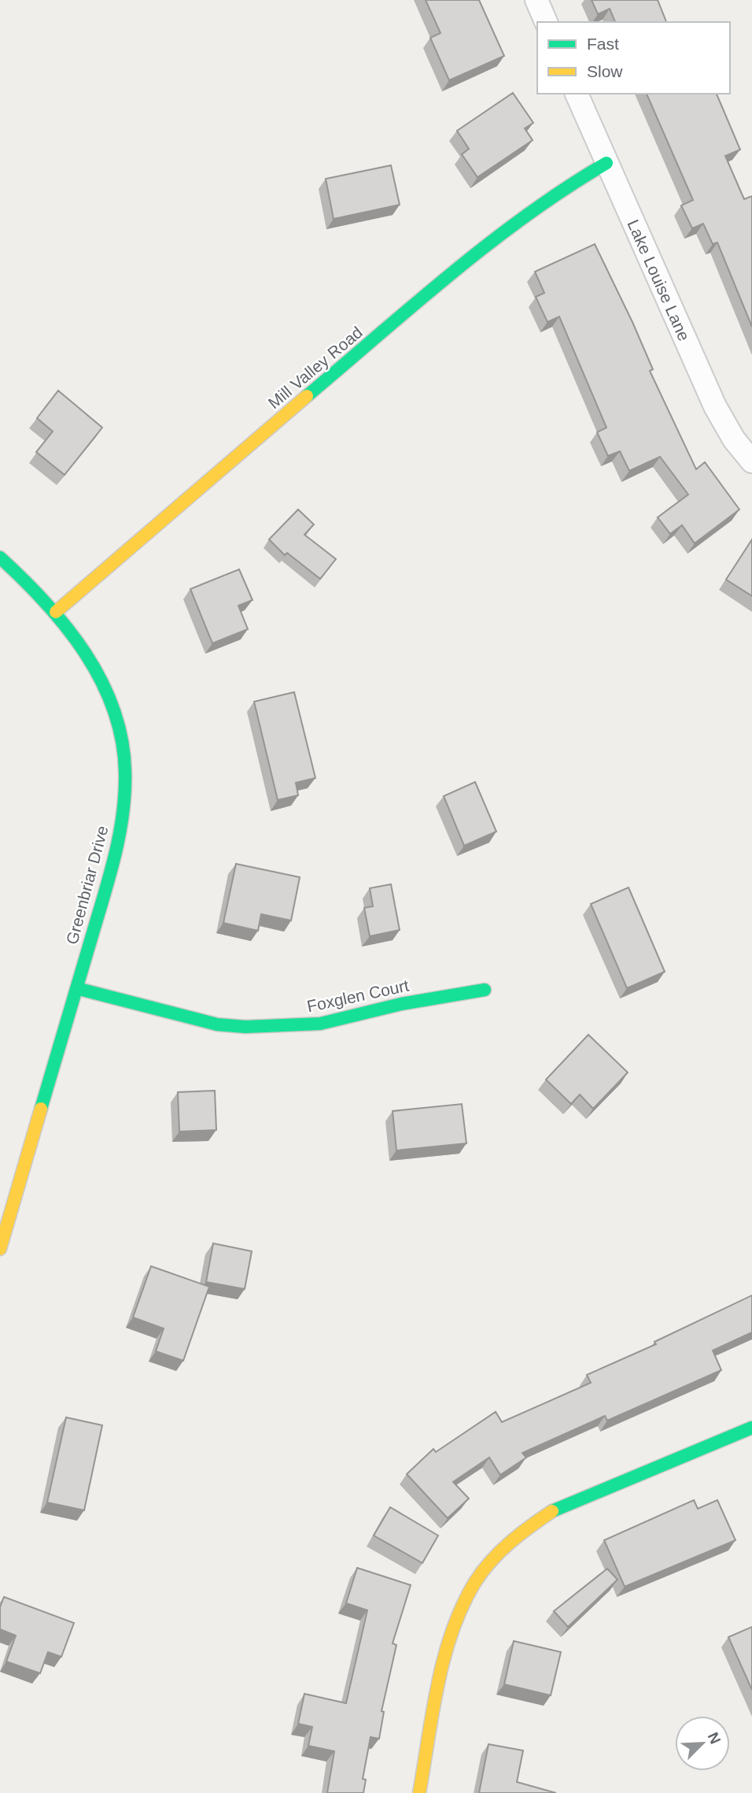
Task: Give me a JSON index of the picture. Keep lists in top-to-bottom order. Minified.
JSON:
{"streets":{"street":["Lake Louise Lane","Mill Valley Road","Greenbriar Drive","Foxglen Court"]},"crossings":[["Lake Louise Lane","Mill Valley Road"],["Mill Valley Road","Greenbriar Drive"],["Greenbriar Drive","Foxglen Court"]],"legend":["Fast","Slow"],"north":"top right"}
